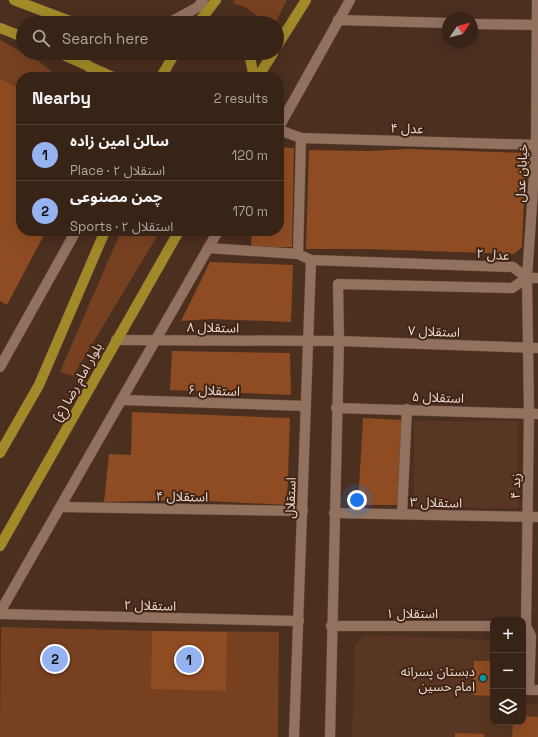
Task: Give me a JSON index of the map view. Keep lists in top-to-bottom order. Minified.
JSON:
{"streets":{"main road":["بلوار امام رضا (ع)"],"street":["عدل ۴","خیابان عدل","عدل ۲","استقلال ۸","استقلال ۷","استقلال ۶","استقلال ۵","زید ۴","استقلال ۴","استقلال","استقلال ۳","استقلال ۲","استقلال ۱"]},"crossings":[["عدل ۴","خیابان عدل"],["خیابان عدل","عدل ۲"],["خیابان عدل","استقلال ۷"],["خیابان عدل","زید ۴"],["عدل ۲","استقلال"],["استقلال ۸","استقلال ۷"],["استقلال ۸","بلوار امام رضا (ع)"],["استقلال ۸","استقلال"],["استقلال ۷","زید ۴"],["استقلال ۶","استقلال"],["استقلال ۵","زید ۴"],["زید ۴","استقلال ۳"],["استقلال ۴","استقلال"],["استقلال","استقلال ۲"]],"places":["دبستان پسرانه امام حسین"],"north":"top right","page":{"search":"Search here","heading":["Nearby","2 results"],"list":[{"mark":"1","name":"سالن امین زاده","note":"Place · استقلال ۲","value":"120 m"},{"mark":"2","name":"چمن مصنوعی","note":"Sports · استقلال ۲","value":"170 m"}],"map_buttons":["+","−"],"pins":["2","1"]}}
